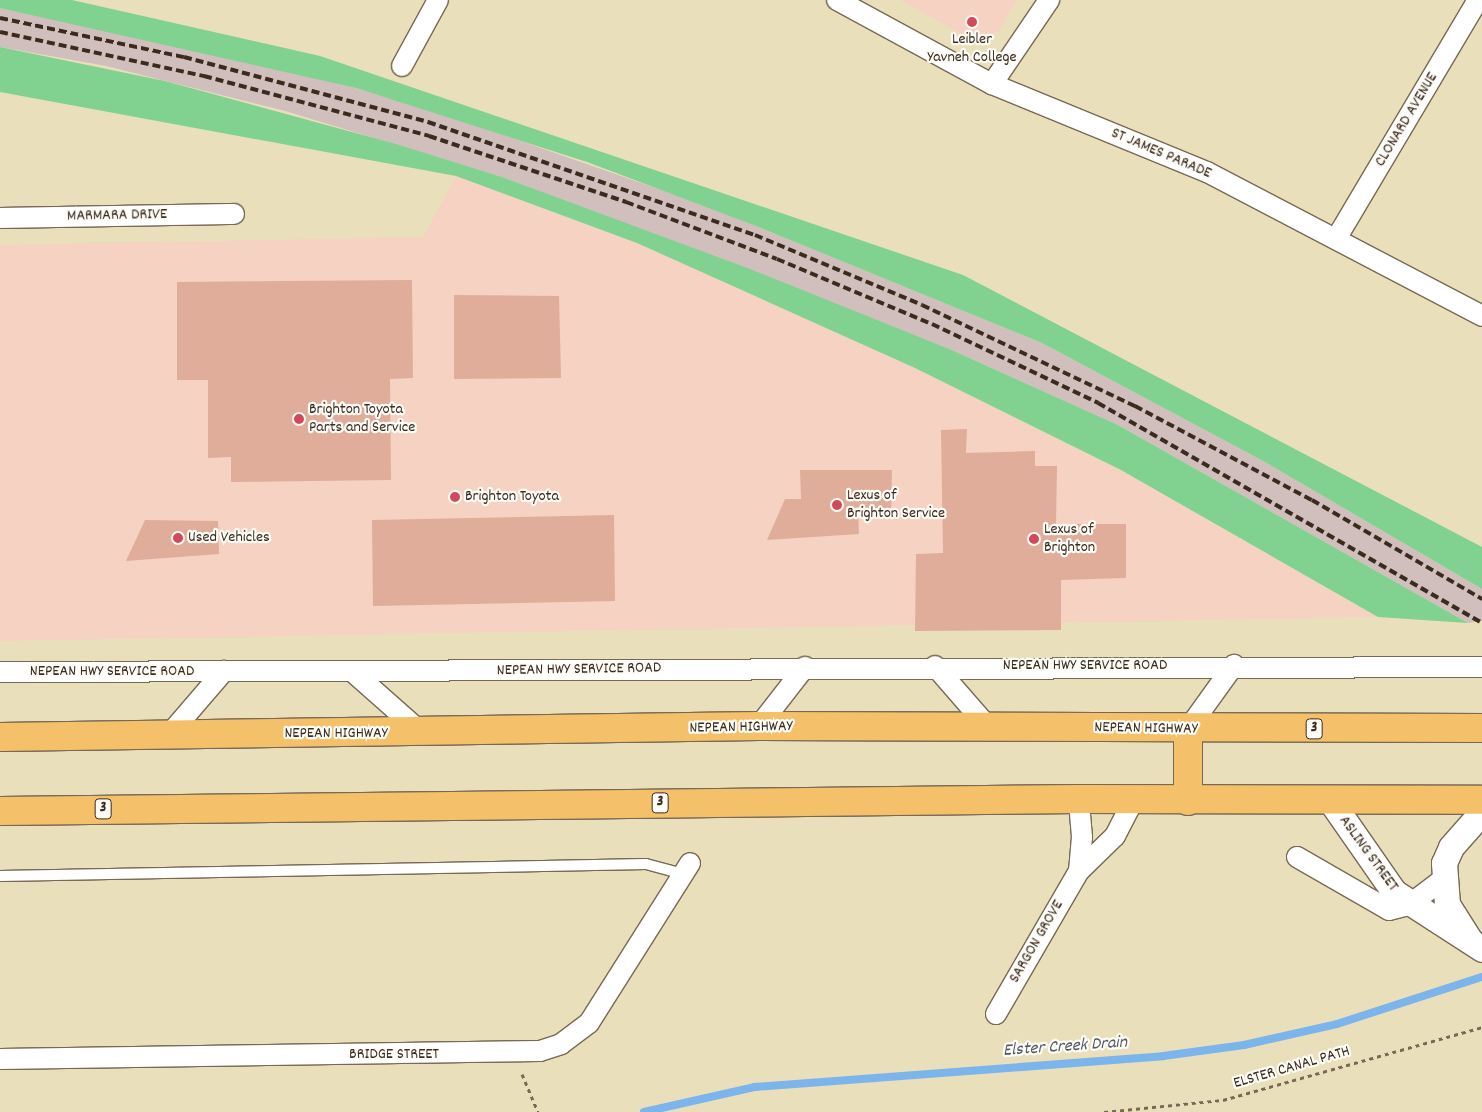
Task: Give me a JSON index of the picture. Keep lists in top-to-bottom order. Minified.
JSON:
{"streets":{"highway":["NEPEAN HIGHWAY","3"],"street":["CLONARD AVENUE","ST JAMES PARADE","MARMARA DRIVE","NEPEAN HWY SERVICE ROAD","ASLING STREET","SARGON GROVE","BRIDGE STREET"],"path":["ELSTER CANAL PATH"]},"crossings":[["CLONARD AVENUE","ST JAMES PARADE"],["NEPEAN HWY SERVICE ROAD","NEPEAN HIGHWAY"],["3","ASLING STREET"],["3","SARGON GROVE"]],"water":["Elster Creek Drain"],"places":["Leibler Yavneh College","Brighton Toyota Parts and Service","Brighton Toyota","Lexus of Brighton Service","Used Vehicles","Lexus of Brighton"]}
